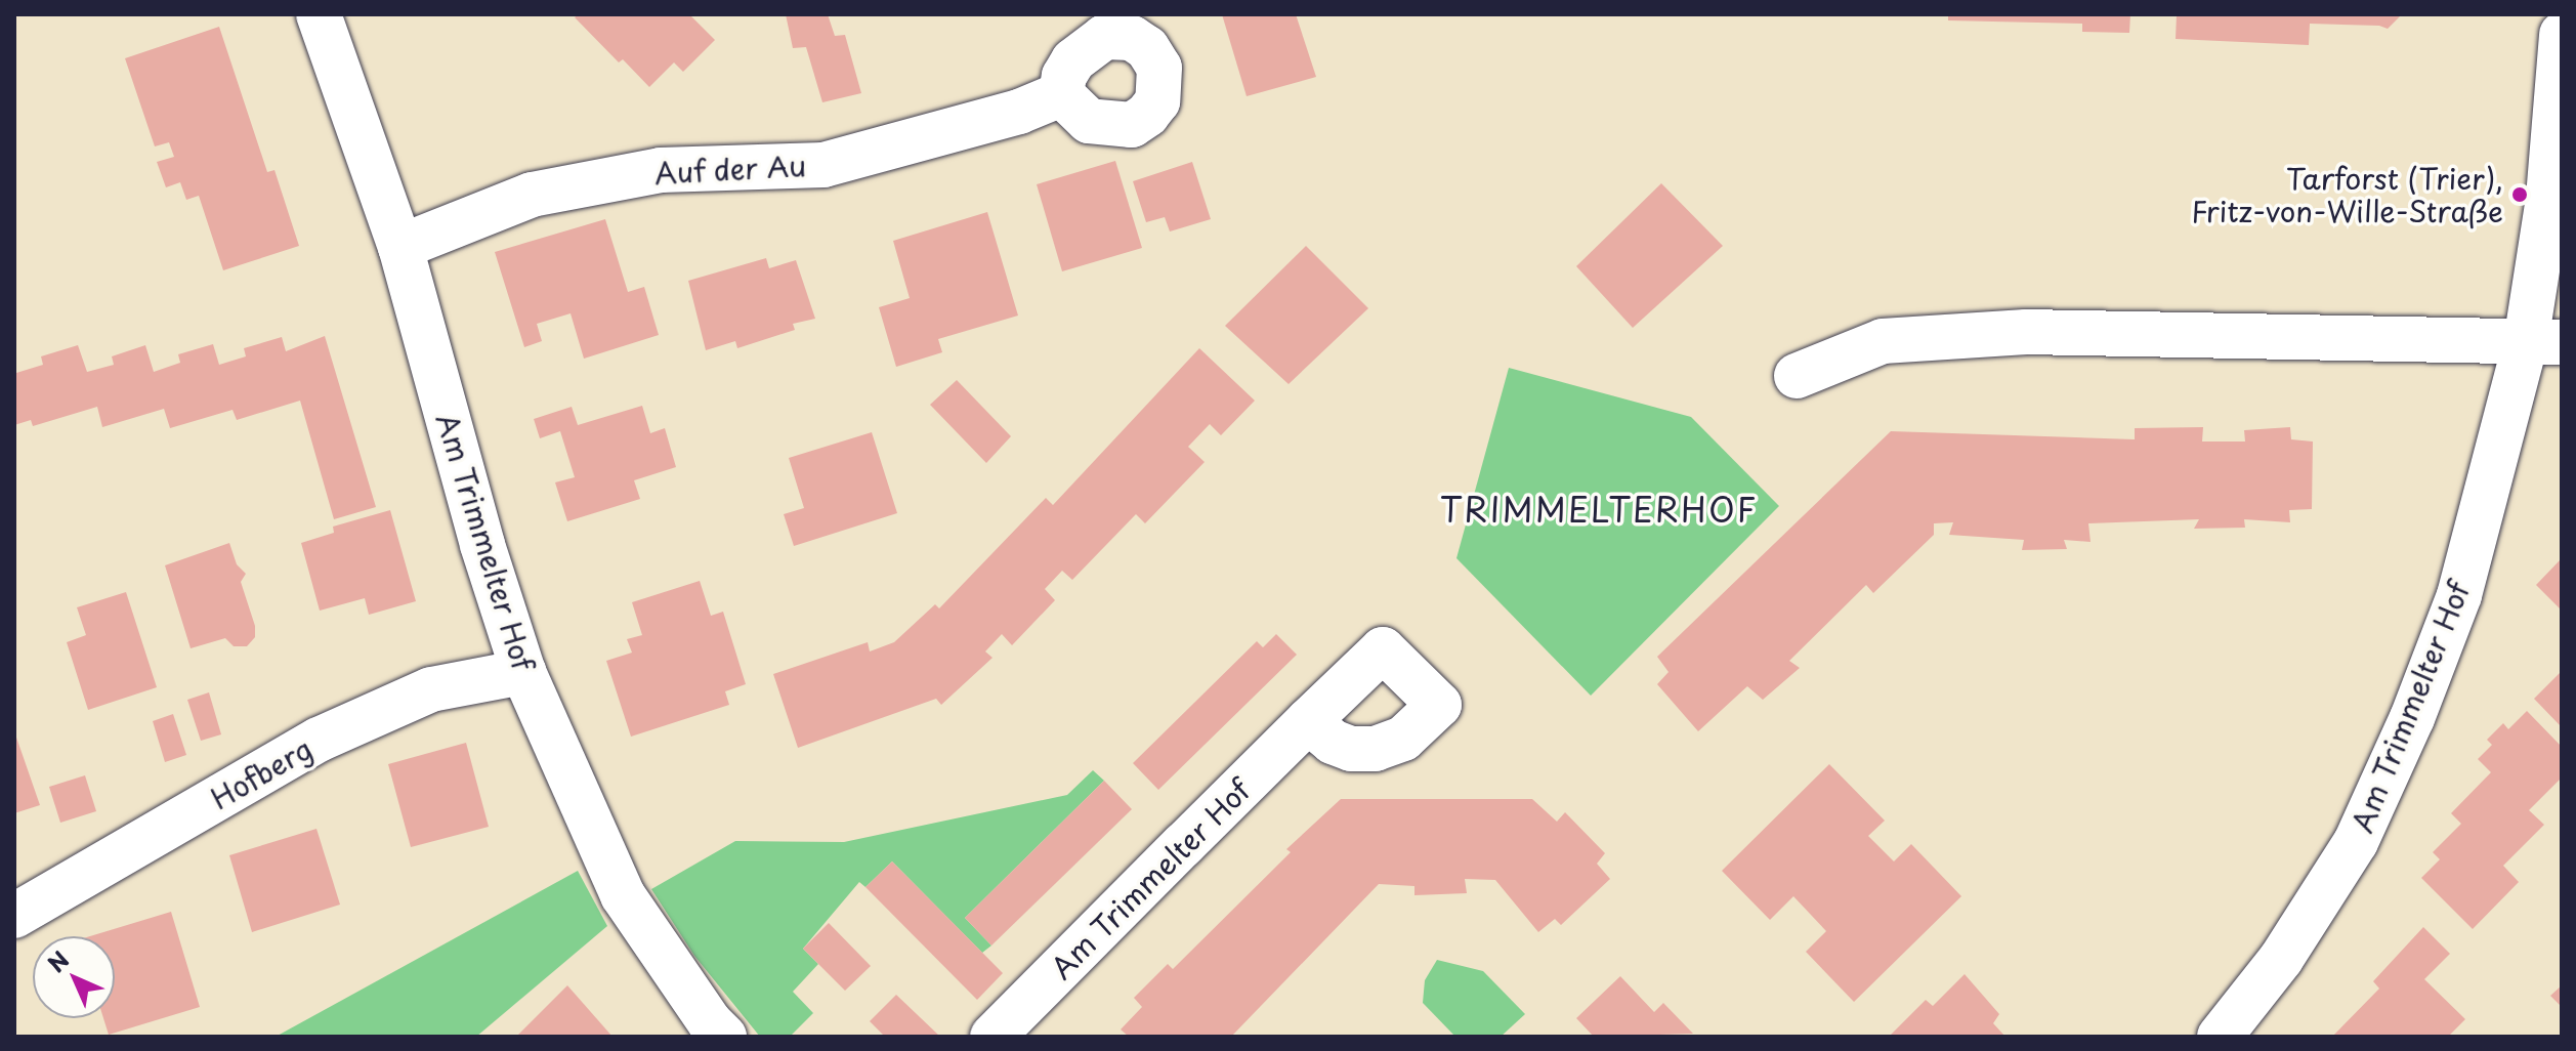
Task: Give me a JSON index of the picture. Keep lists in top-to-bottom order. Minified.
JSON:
{"streets":{"street":["Auf der Au","Am Trimmelter Hof","Hofberg"]},"crossings":[["Auf der Au","Am Trimmelter Hof"],["Am Trimmelter Hof","Hofberg"]],"districts":["TRIMMELTERHOF"],"places":["Tarforst (Trier), Fritz-von-Wille-Straße"],"north":"top left"}
